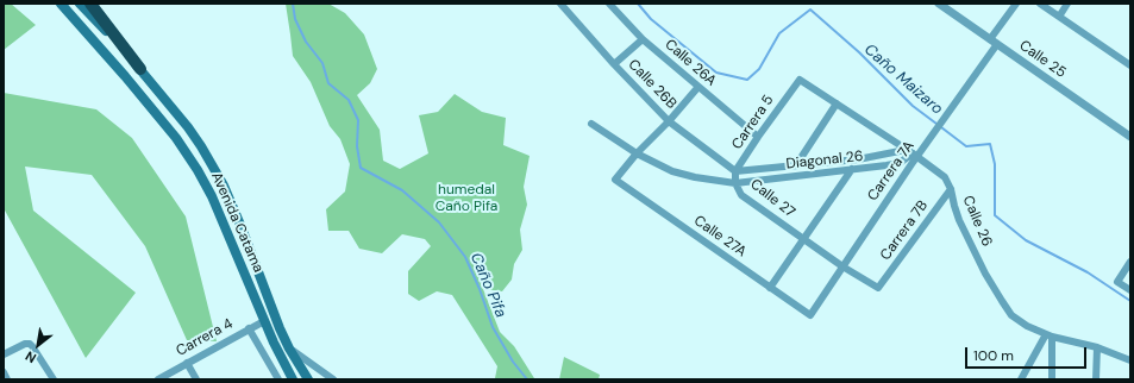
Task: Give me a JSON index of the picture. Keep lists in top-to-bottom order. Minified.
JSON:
{"streets":{"main road":["Avenida Catama"],"street":["Calle 25","Calle 26A","Calle 26B","Carrera 5","Diagonal 26","Carrera 7A","Calle 27","Calle 26","Carrera 7B","Calle 27A","Carrera 4"]},"crossings":[["Calle 25","Carrera 7A"],["Calle 26A","Carrera 5"],["Calle 26B","Carrera 5"],["Calle 26B","Diagonal 26"],["Carrera 5","Diagonal 26"],["Carrera 5","Calle 27"],["Carrera 5","Calle 26"],["Diagonal 26","Carrera 7A"],["Diagonal 26","Calle 27"],["Diagonal 26","Calle 26"],["Carrera 7A","Calle 27"],["Carrera 7A","Calle 26"],["Carrera 7A","Calle 27A"],["Calle 27","Carrera 7B"],["Calle 27","Calle 27A"],["Calle 26","Carrera 7B"],["Avenida Catama","Carrera 4"]],"water":["Caño Maizaro","Caño Pifa"],"parks":["humedal Caño Pifa"],"scale_bar":"100 m","north":"bottom left"}
